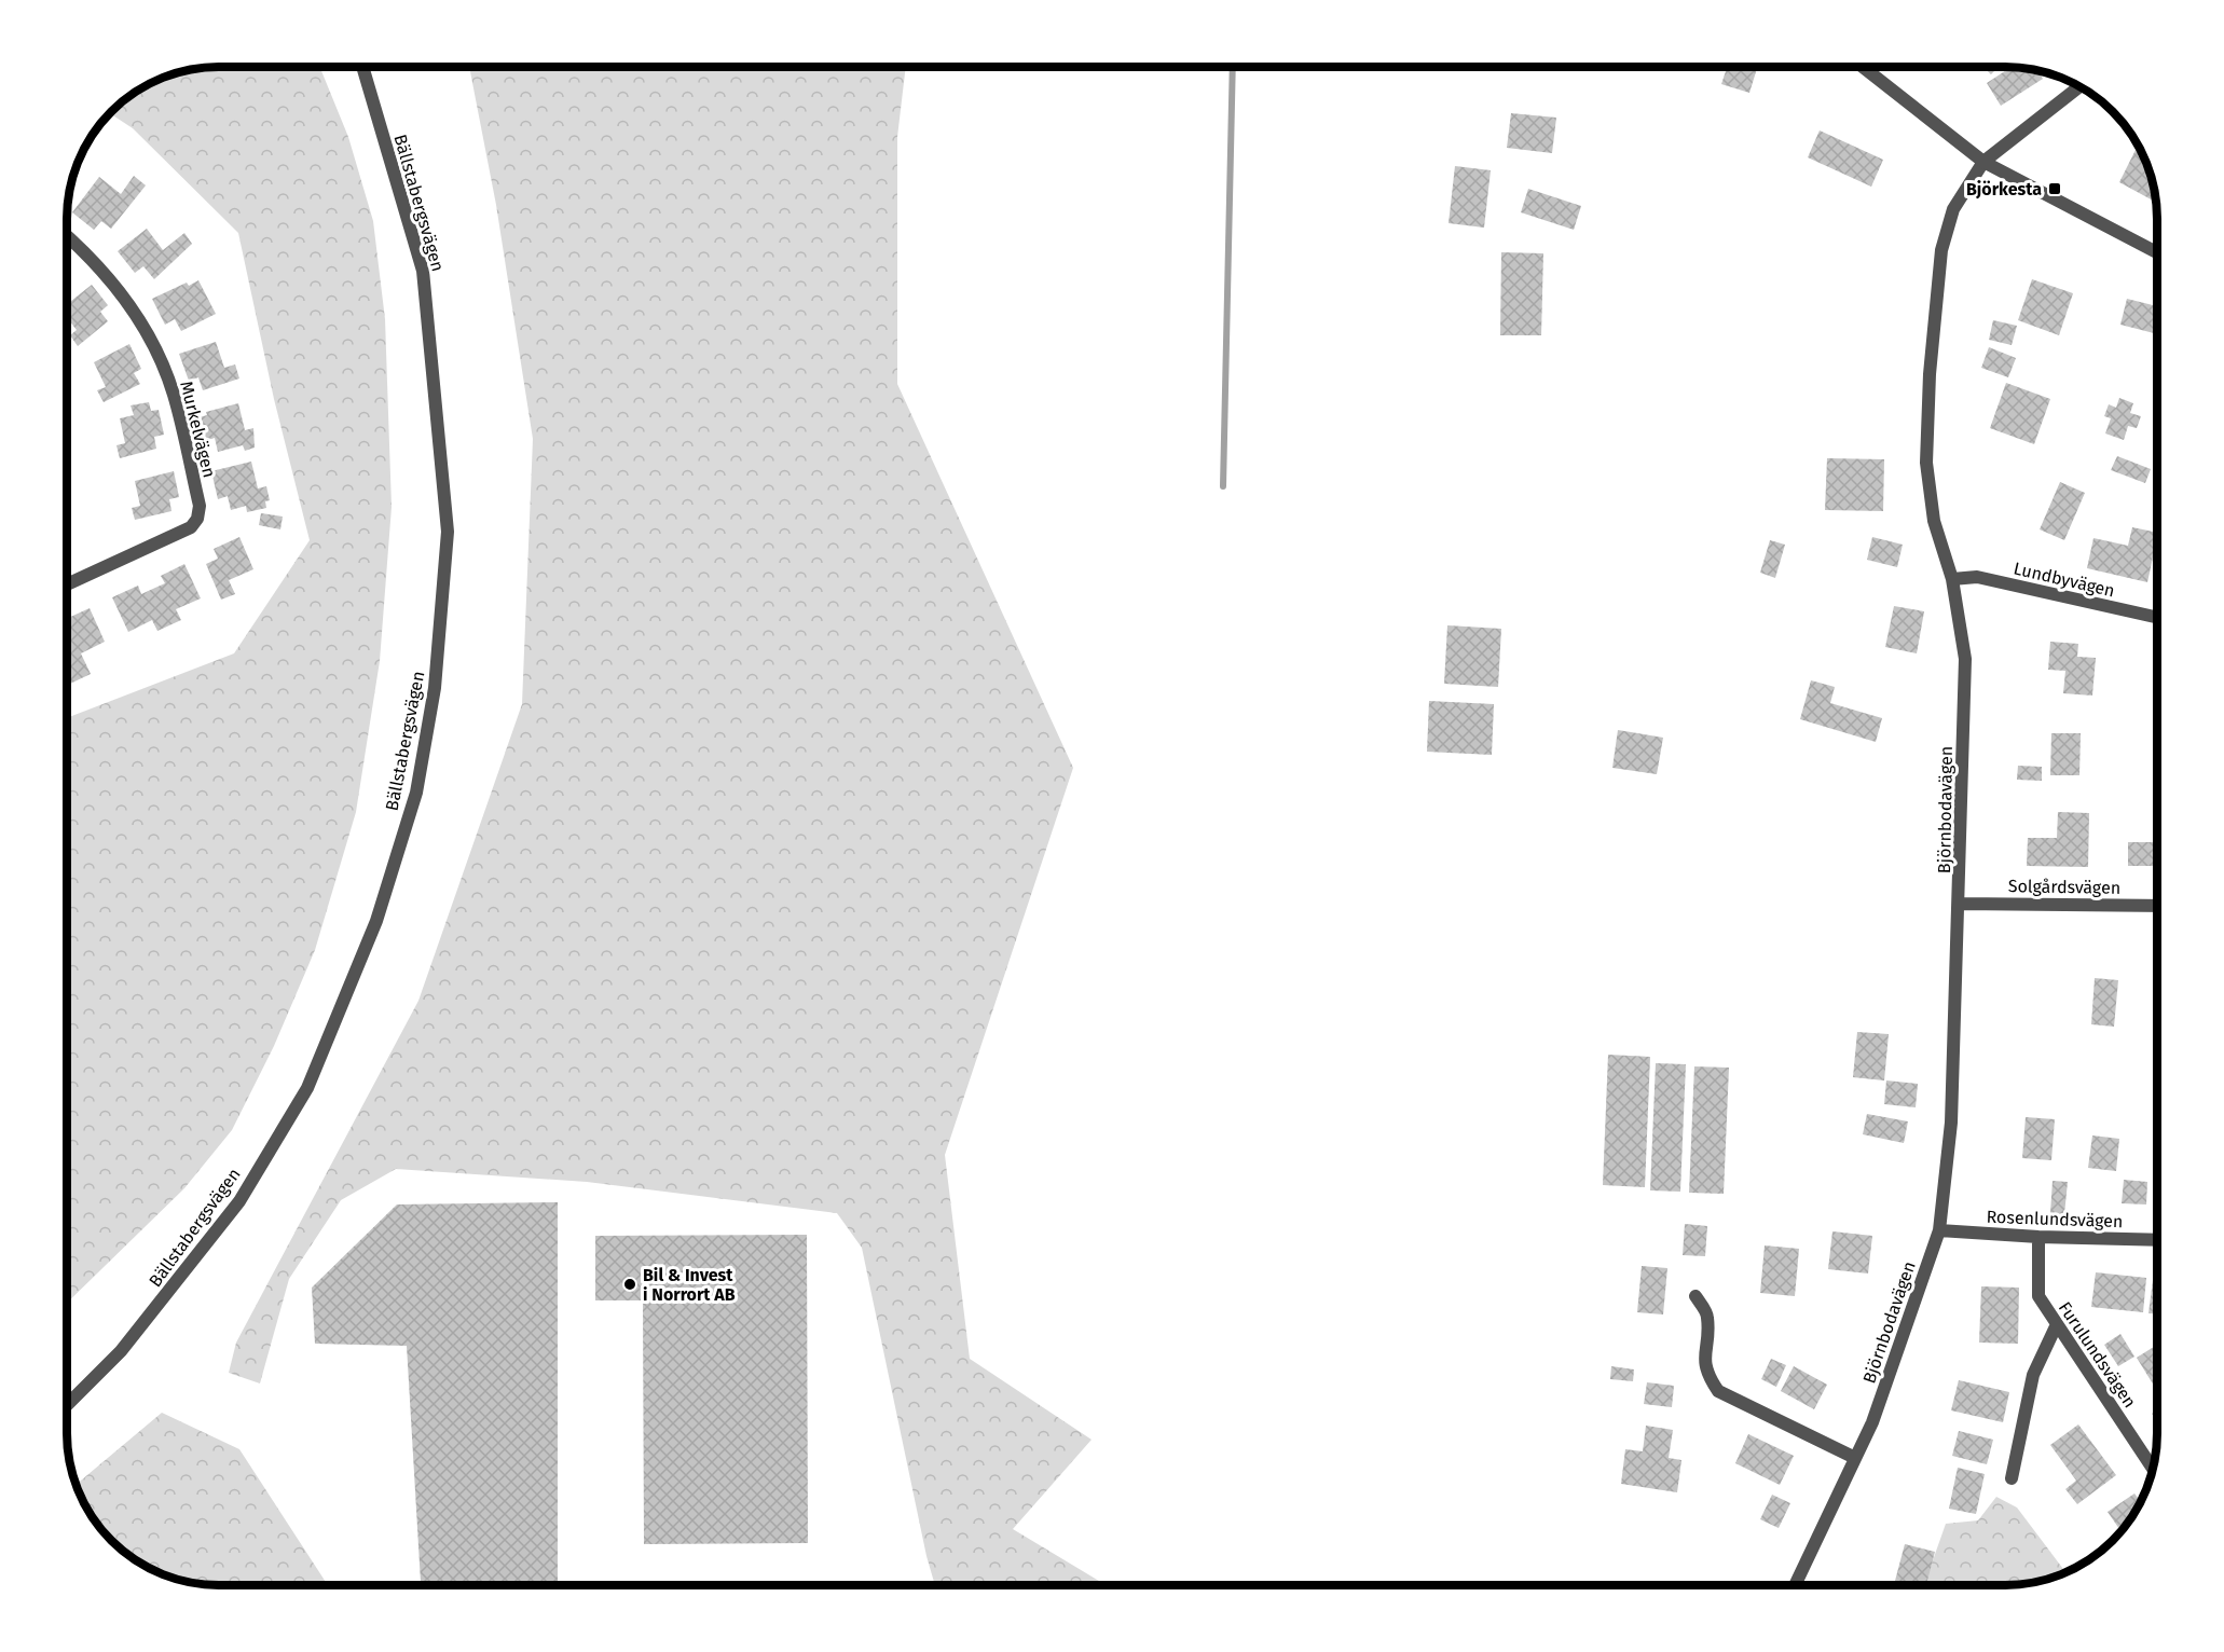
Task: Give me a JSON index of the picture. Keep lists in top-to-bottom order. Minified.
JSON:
{"streets":{"street":["Bällstabergsvägen","Murkelvägen","Lundbyvägen","Björnbodavägen","Solgårdsvägen","Rosenlundsvägen","Furulundsvägen"]},"crossings":[["Lundbyvägen","Björnbodavägen"],["Björnbodavägen","Solgårdsvägen"],["Björnbodavägen","Rosenlundsvägen"],["Rosenlundsvägen","Furulundsvägen"]],"places":{"transit":["Björkesta"],"other":["Bil & Invest i Norrort AB"]}}
